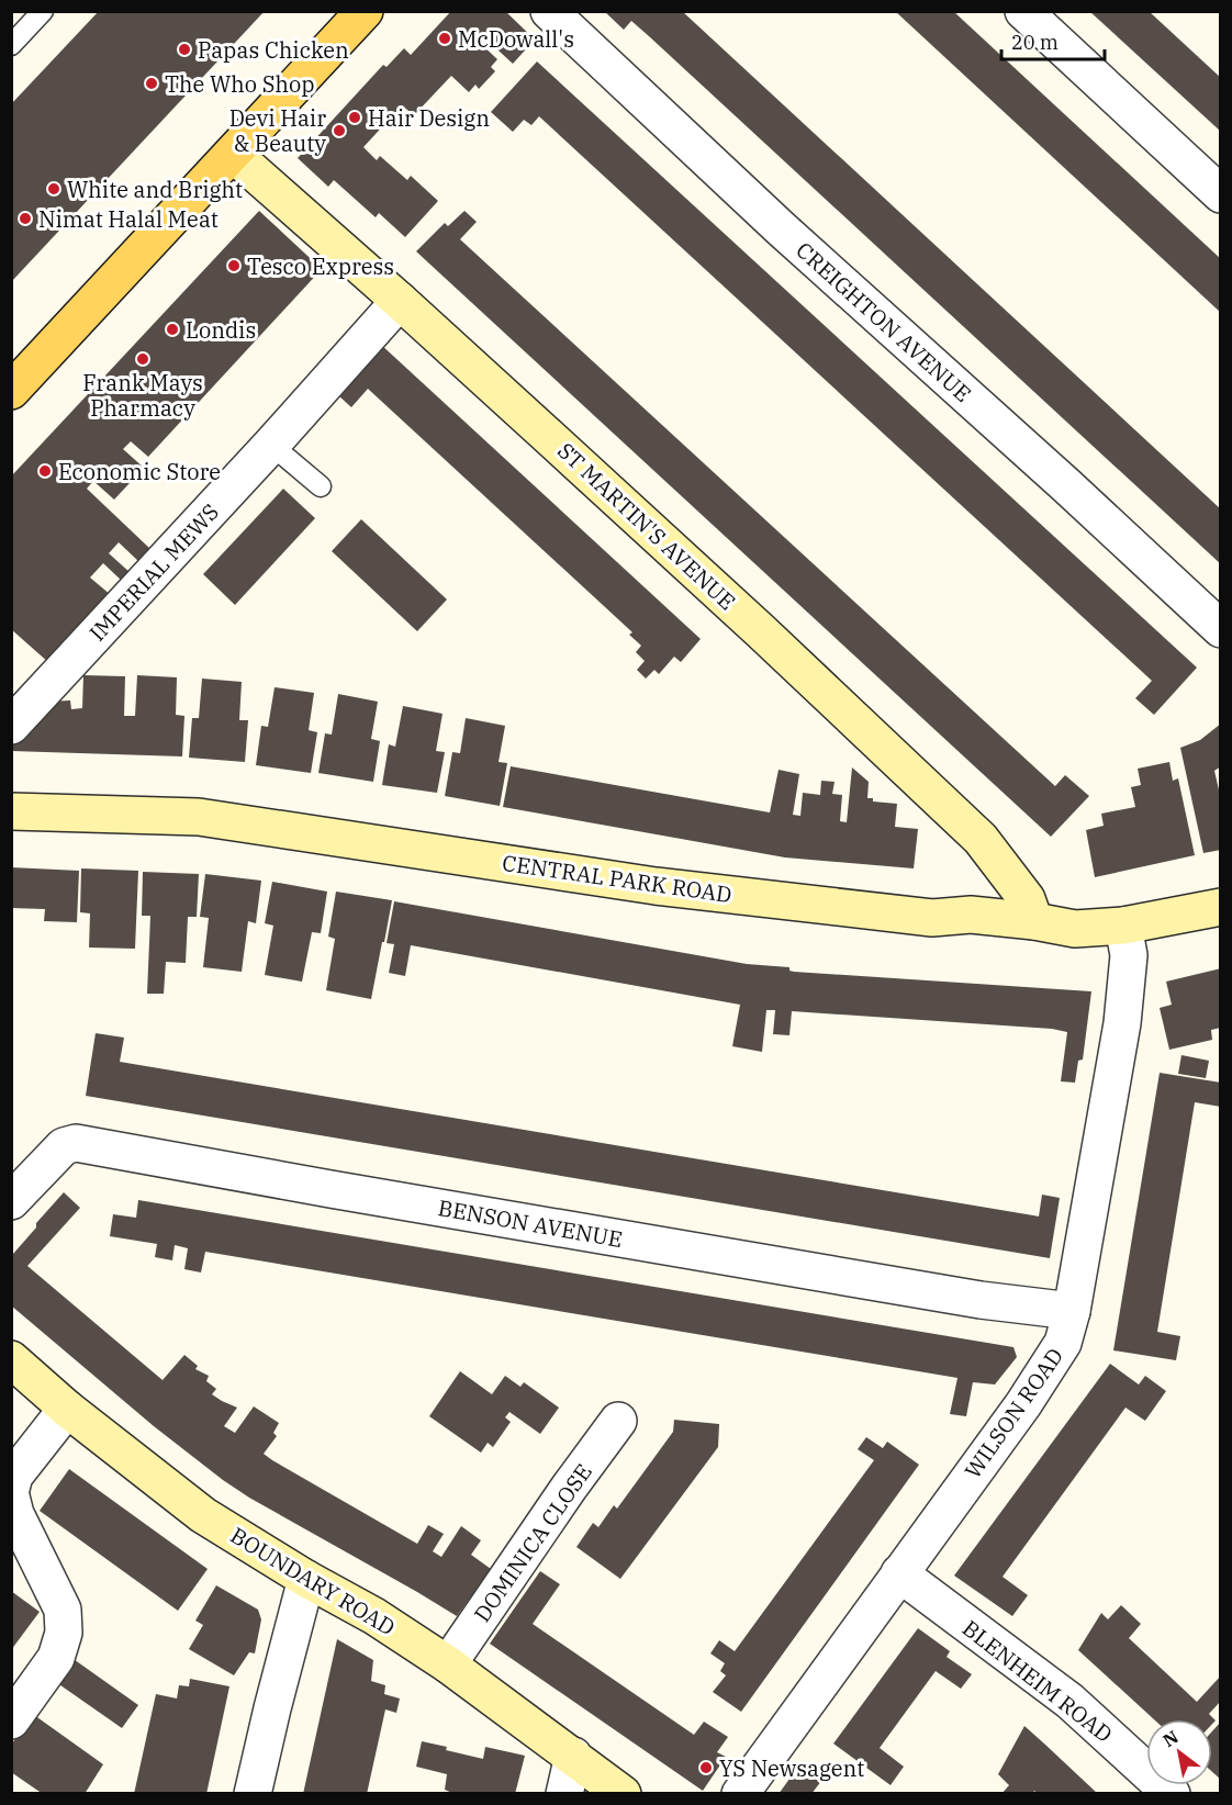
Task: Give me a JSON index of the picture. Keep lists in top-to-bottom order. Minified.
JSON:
{"streets":{"main road":["ST MARTIN'S AVENUE","CENTRAL PARK ROAD","BOUNDARY ROAD"],"street":["CREIGHTON AVENUE","IMPERIAL MEWS","BENSON AVENUE","WILSON ROAD","DOMINICA CLOSE","BLENHEIM ROAD"]},"crossings":[["ST MARTIN'S AVENUE","IMPERIAL MEWS"],["ST MARTIN'S AVENUE","CENTRAL PARK ROAD"],["CENTRAL PARK ROAD","WILSON ROAD"],["BENSON AVENUE","WILSON ROAD"],["WILSON ROAD","BLENHEIM ROAD"],["DOMINICA CLOSE","BOUNDARY ROAD"]],"places":["McDowall's","Papas Chicken","The Who Shop","Hair Design","Devi Hair & Beauty","White and Bright","Nimat Halal Meat","Tesco Express","Londis","Frank Mays Pharmacy","Economic Store","YS Newsagent"],"scale_bar":"20 m","north":"top left"}
